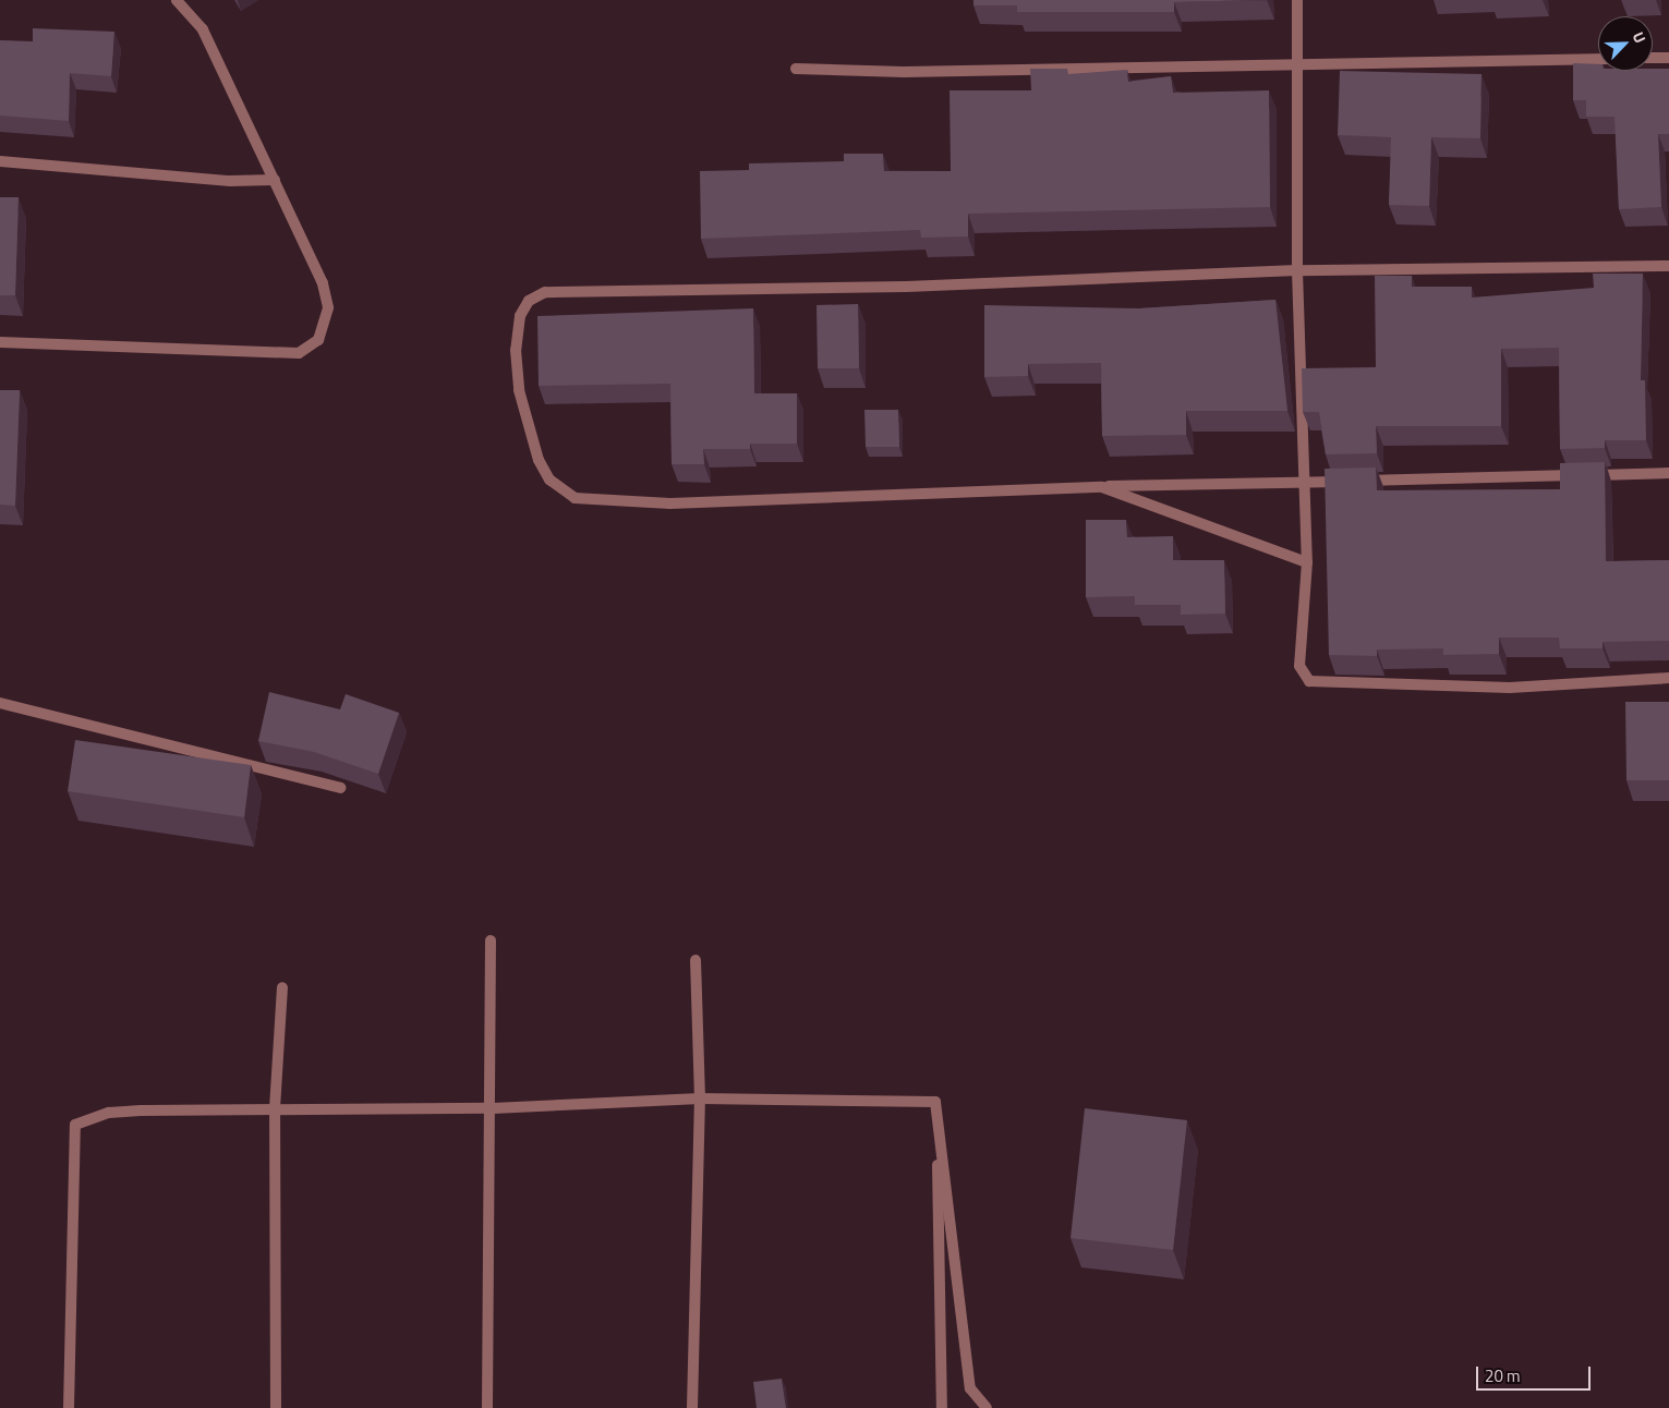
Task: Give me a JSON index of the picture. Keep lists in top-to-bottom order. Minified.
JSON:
{"scale_bar":"20 m","north":"top right"}
